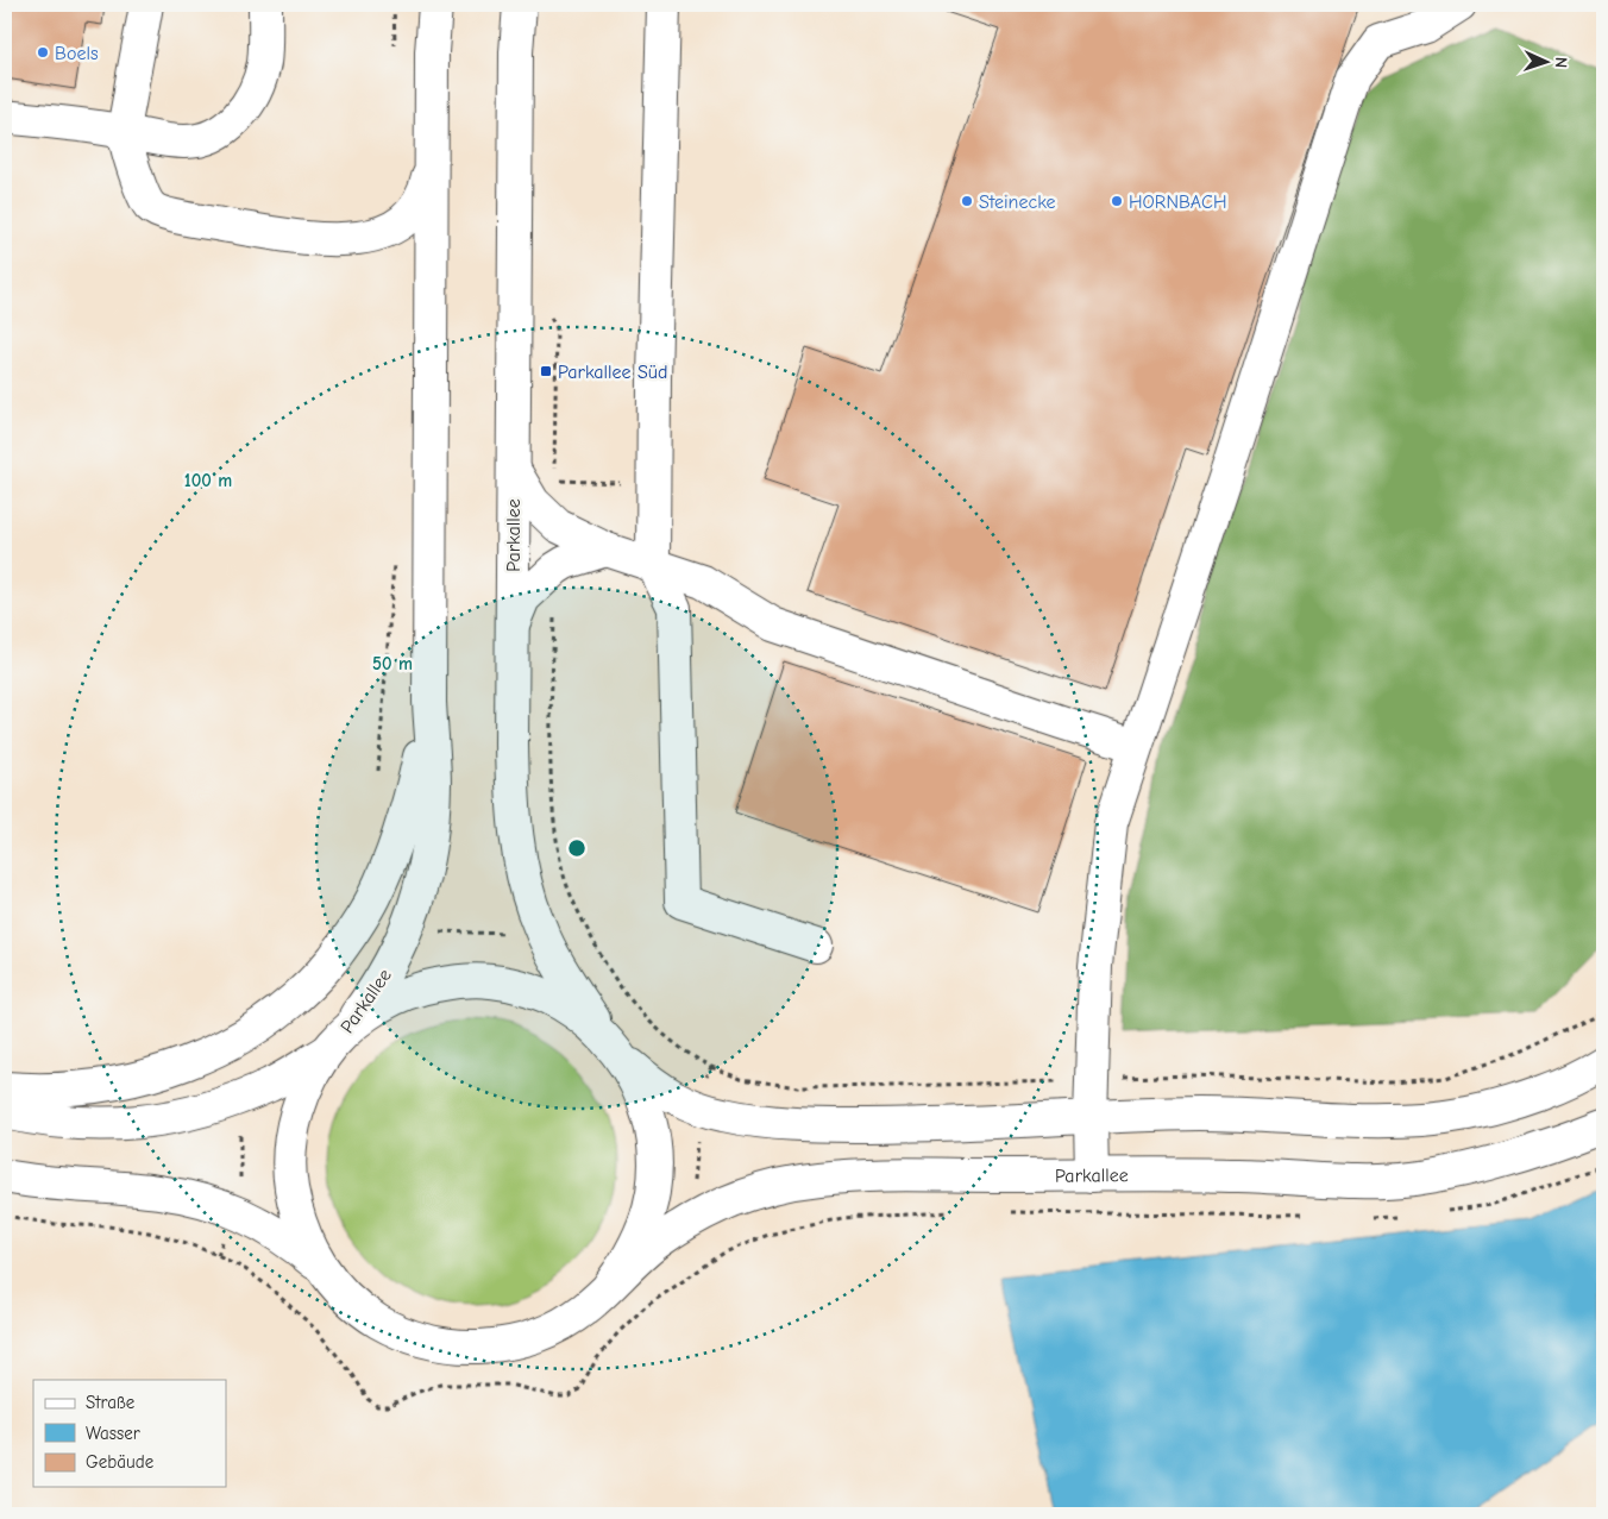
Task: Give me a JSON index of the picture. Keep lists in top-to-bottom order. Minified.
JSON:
{"streets":{"street":["Parkallee"]},"places":{"other":["Boels","Steinecke","HORNBACH"],"transit":["Parkallee Süd"]},"legend":["Straße","Wasser","Gebäude"],"north":"right","rings":["100 m","50 m"]}
